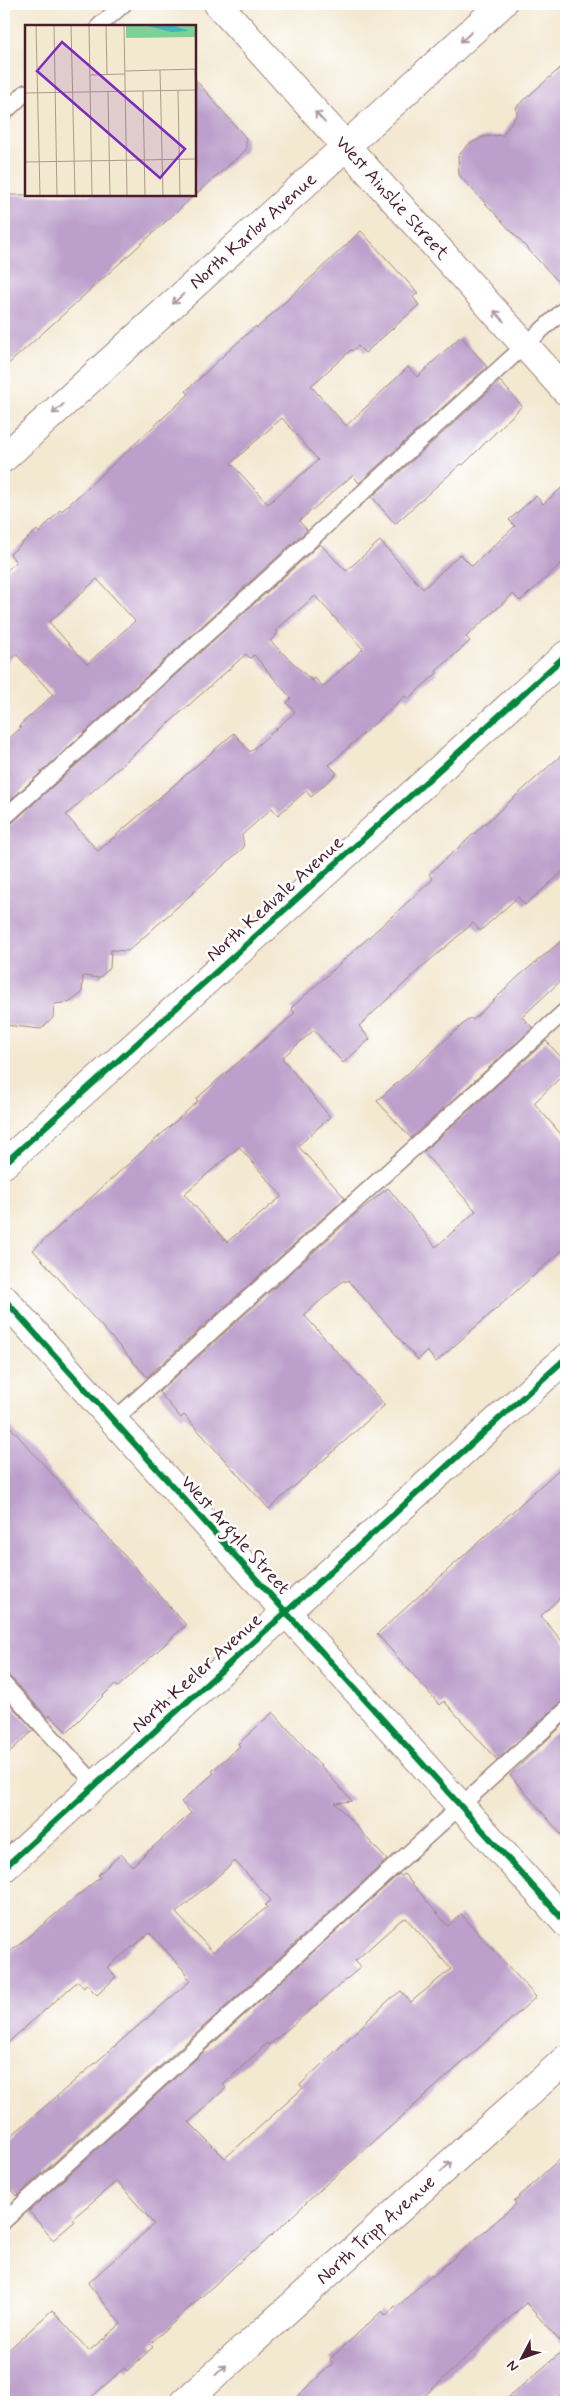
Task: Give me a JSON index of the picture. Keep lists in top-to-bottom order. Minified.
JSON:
{"streets":{"street":["West Ainslie Street","North Karlov Avenue","North Kedvale Avenue","West Argyle Street","North Keeler Avenue","North Tripp Avenue"]},"crossings":[["West Ainslie Street","North Karlov Avenue"],["West Argyle Street","North Keeler Avenue"]],"one_way":["West Ainslie Street","North Karlov Avenue","North Tripp Avenue"],"north":"bottom left"}
